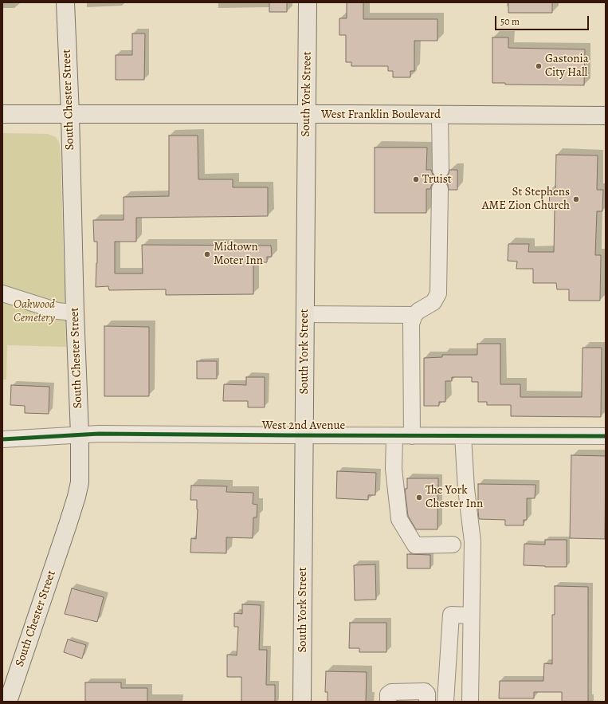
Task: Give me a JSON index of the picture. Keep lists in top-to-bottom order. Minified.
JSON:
{"streets":{"main road":["South York Street","South Chester Street","West Franklin Boulevard"],"street":["West 2nd Avenue"]},"crossings":[["South York Street","West Franklin Boulevard"],["South York Street","West 2nd Avenue"],["South Chester Street","West Franklin Boulevard"],["South Chester Street","West 2nd Avenue"]],"parks":["Oakwood Cemetery"],"places":["Gastonia City Hall","Truist","St Stephens AME Zion Church","Midtown Moter Inn","The York Chester Inn"],"scale_bar":"50 m"}
